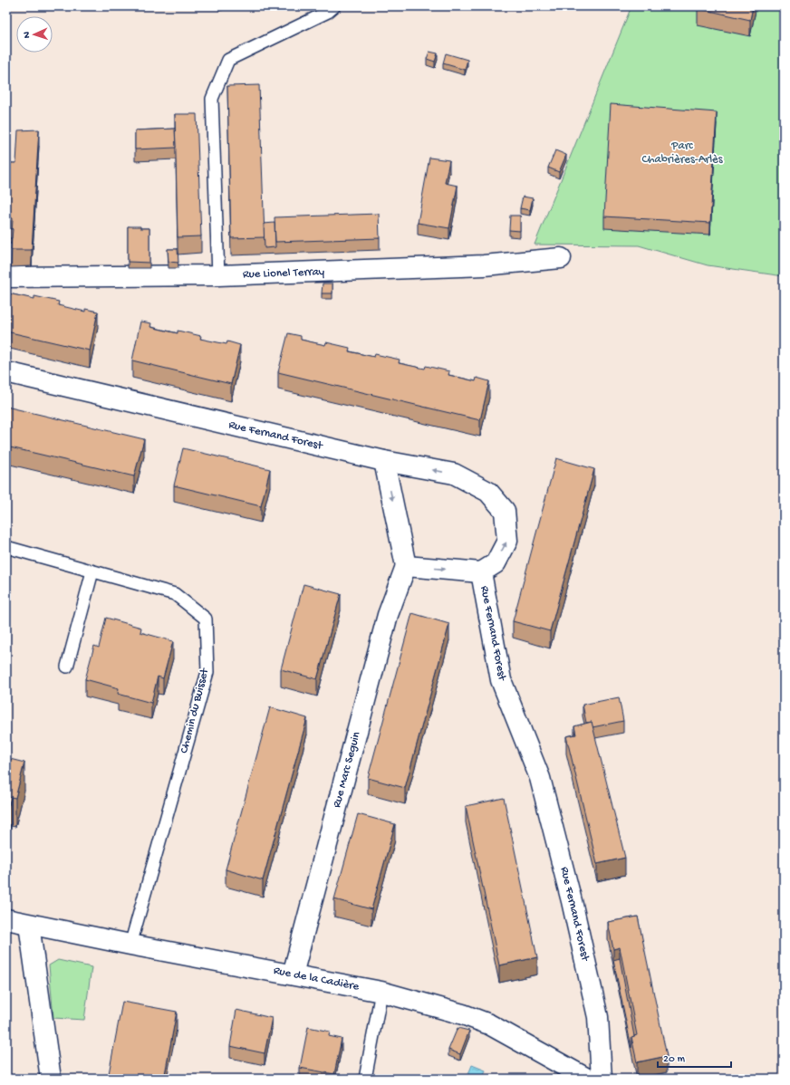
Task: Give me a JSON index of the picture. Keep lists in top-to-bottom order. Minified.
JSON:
{"streets":{"street":["Rue Lionel Terray","Rue Fernand Forest","Rue Marc Seguin","Rue de la Cadière"],"lane":["Chemin du Buisset"]},"crossings":[["Chemin du Buisset","Rue de la Cadière"],["Rue Marc Seguin","Rue de la Cadière"]],"parks":["Parc Chabrières-Arlès"],"scale_bar":"20 m","north":"left"}
